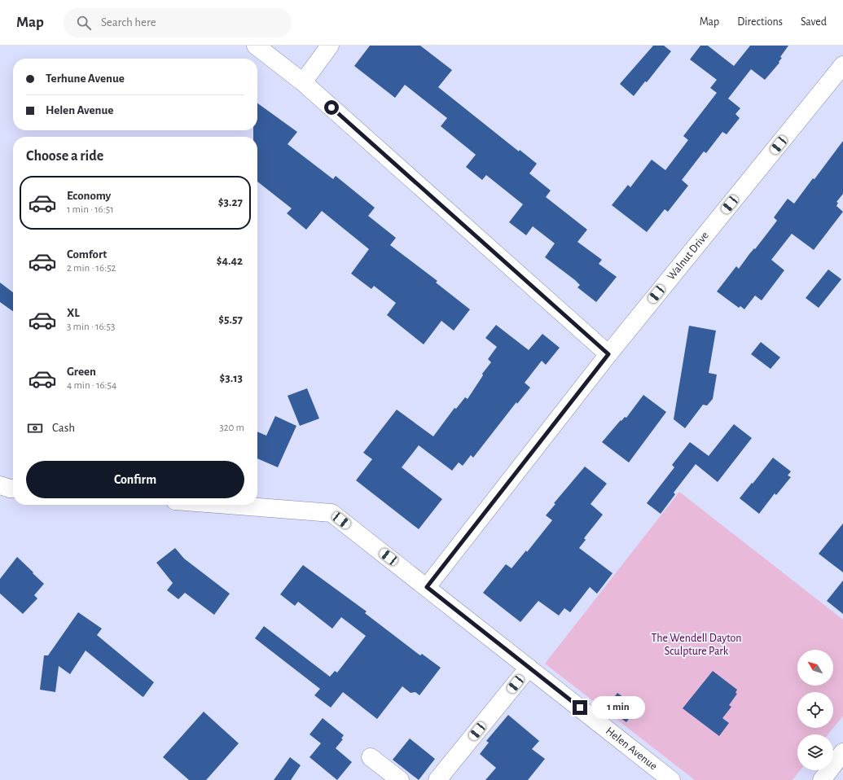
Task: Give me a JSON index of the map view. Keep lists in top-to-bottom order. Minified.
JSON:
{"streets":{"street":["Walnut Drive","Helen Avenue"]},"crossings":[["Walnut Drive","Helen Avenue"]],"parks":["The Wendell Dayton Sculpture Park"],"north":"top left","page":{"header":"Map","search":"Search here","nav":["Map","Directions","Saved"],"banner":["Terhune Avenue","Helen Avenue"],"heading":"Choose a ride","list":[{"name":"Economy","note":"1 min · 16:51","value":"$3.27"},{"name":"Comfort","note":"2 min · 16:52","value":"$4.42"},{"name":"XL","note":"3 min · 16:53","value":"$5.57"},{"name":"Green","note":"4 min · 16:54","value":"$3.13"}],"pay":["Cash","320 m"],"buttons":"Confirm","bubble":"1 min"}}
